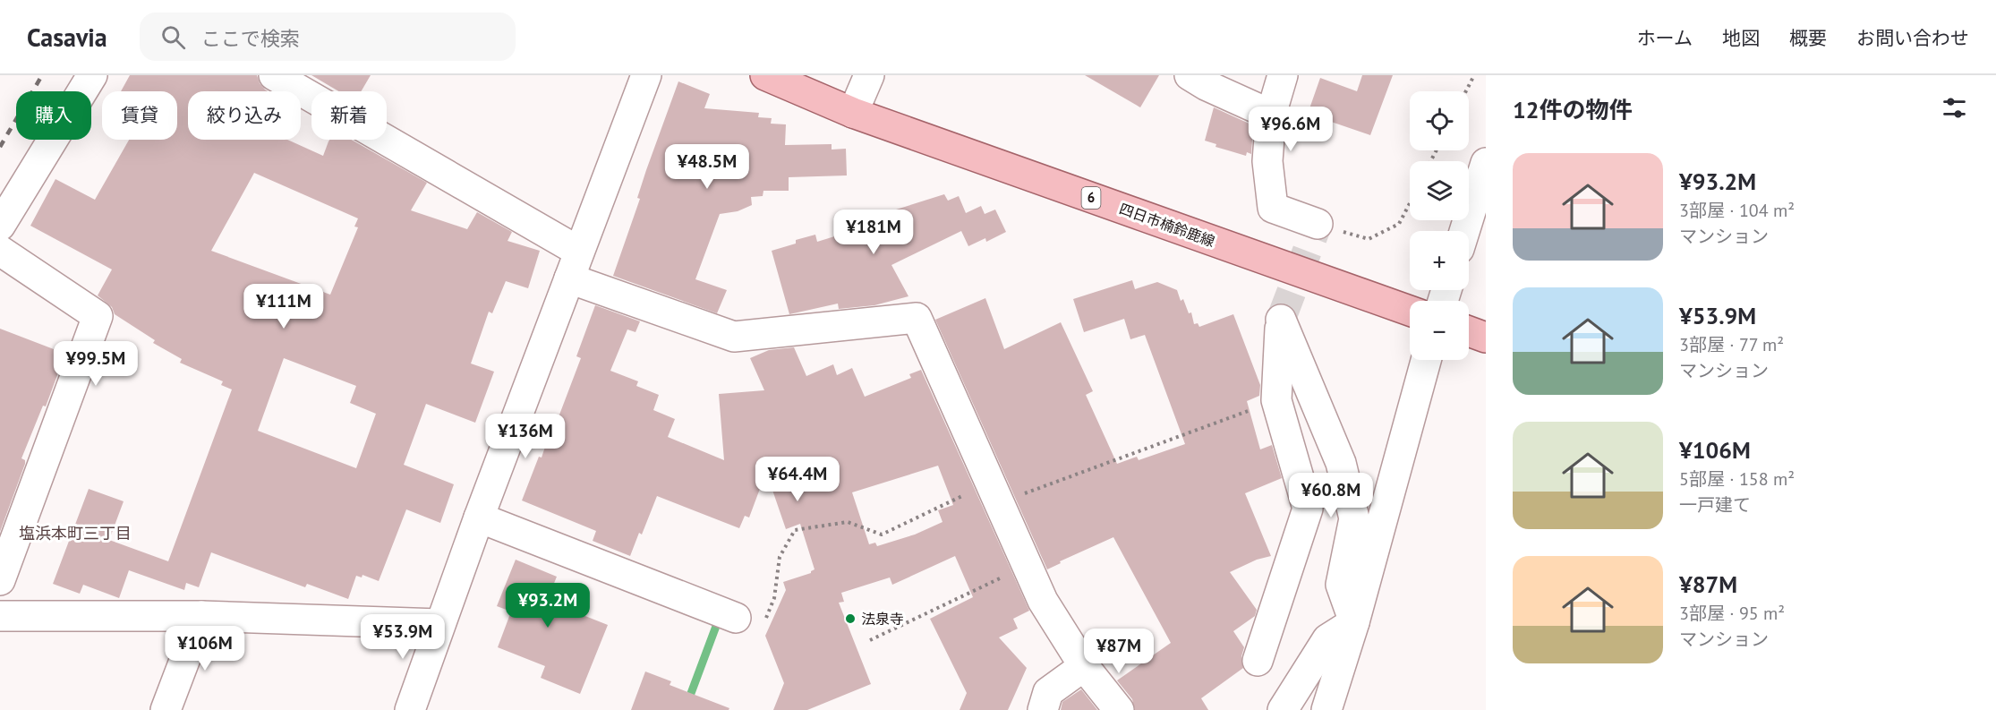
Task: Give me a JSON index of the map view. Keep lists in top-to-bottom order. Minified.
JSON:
{"streets":{"main road":["6","四日市楠鈴鹿線"]},"districts":["塩浜本町三丁目"],"places":["法泉寺"],"page":{"header":"Casavia","search":"ここで検索","nav":["ホーム","地図","概要","お問い合わせ"],"heading":"12件の物件","map_buttons":["+","−"],"chip":["購入","賃貸","絞り込み","新着"],"price":["¥96.6M","¥48.5M","¥181M","¥111M","¥99.5M","¥136M","¥64.4M","¥60.8M","¥93.2M","¥53.9M","¥106M","¥87M"],"list":[{"name":"¥93.2M","note":"3部屋 · 104 m² · マンション"},{"name":"¥53.9M","note":"3部屋 · 77 m² · マンション"},{"name":"¥106M","note":"5部屋 · 158 m² · 一戸建て"},{"name":"¥87M","note":"3部屋 · 95 m² · マンション"}]}}
